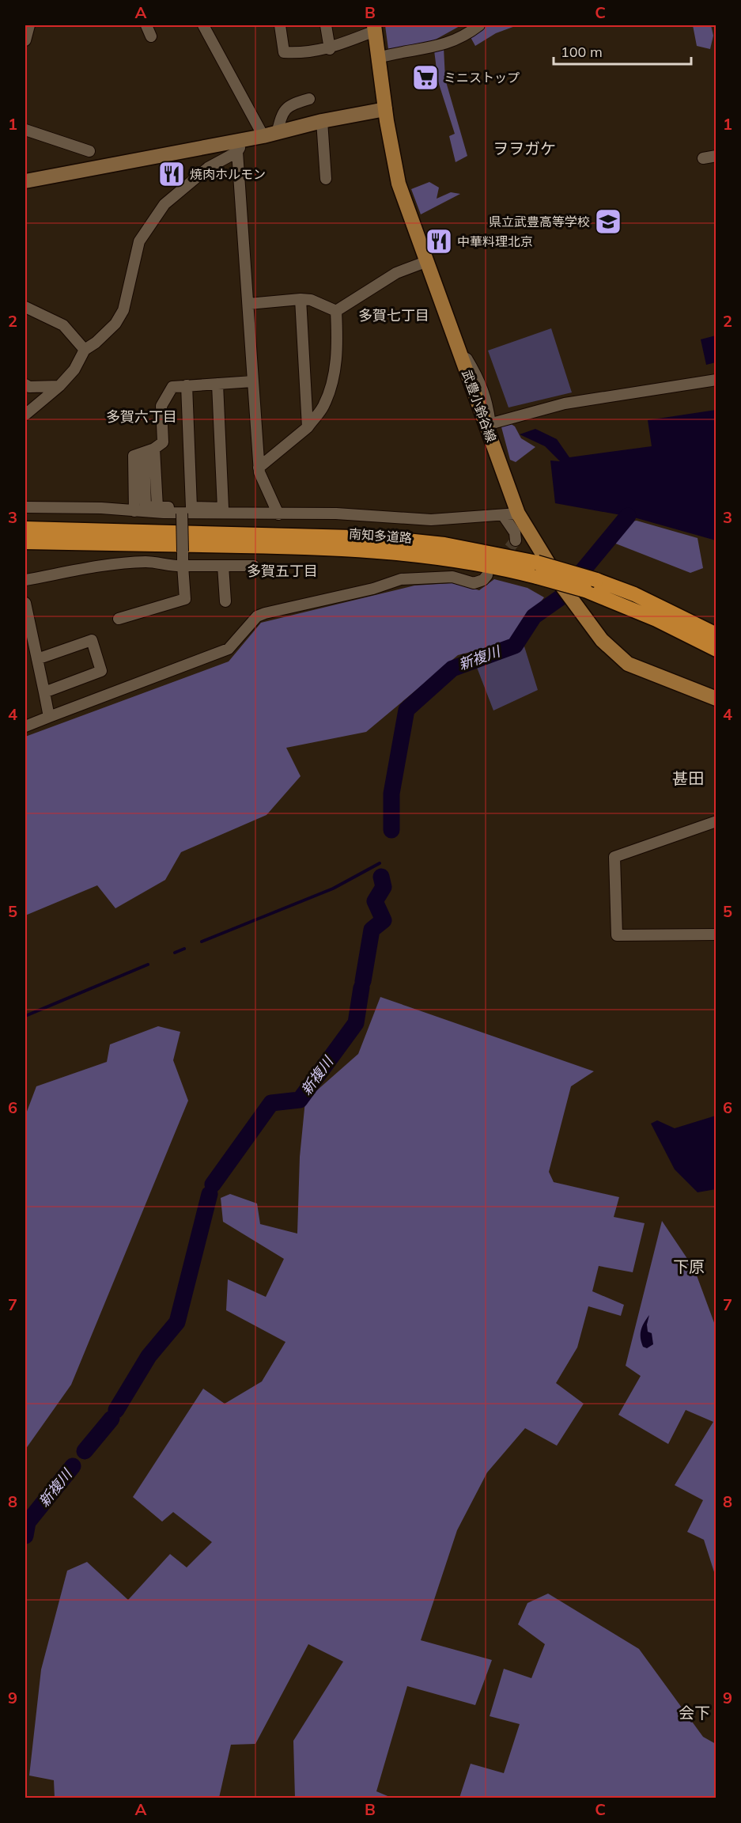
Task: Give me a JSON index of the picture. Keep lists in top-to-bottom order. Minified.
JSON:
{"streets":{"highway":["南知多道路"],"main road":["武豊小鈴谷線"]},"districts":["ヲヲガケ","多賀七丁目","多賀六丁目","多賀五丁目","甚田","下原","会下"],"water":["新複川"],"places":{"supermarket":["ミニストップ"],"restaurant":["焼肉ホルモン","中華料理北京"],"school or university":["県立武豊高等学校"]},"scale_bar":"100 m","grid":{"columns":["A","B","C"],"rows":["1","2","3","4","5","6","7","8","9"]}}
